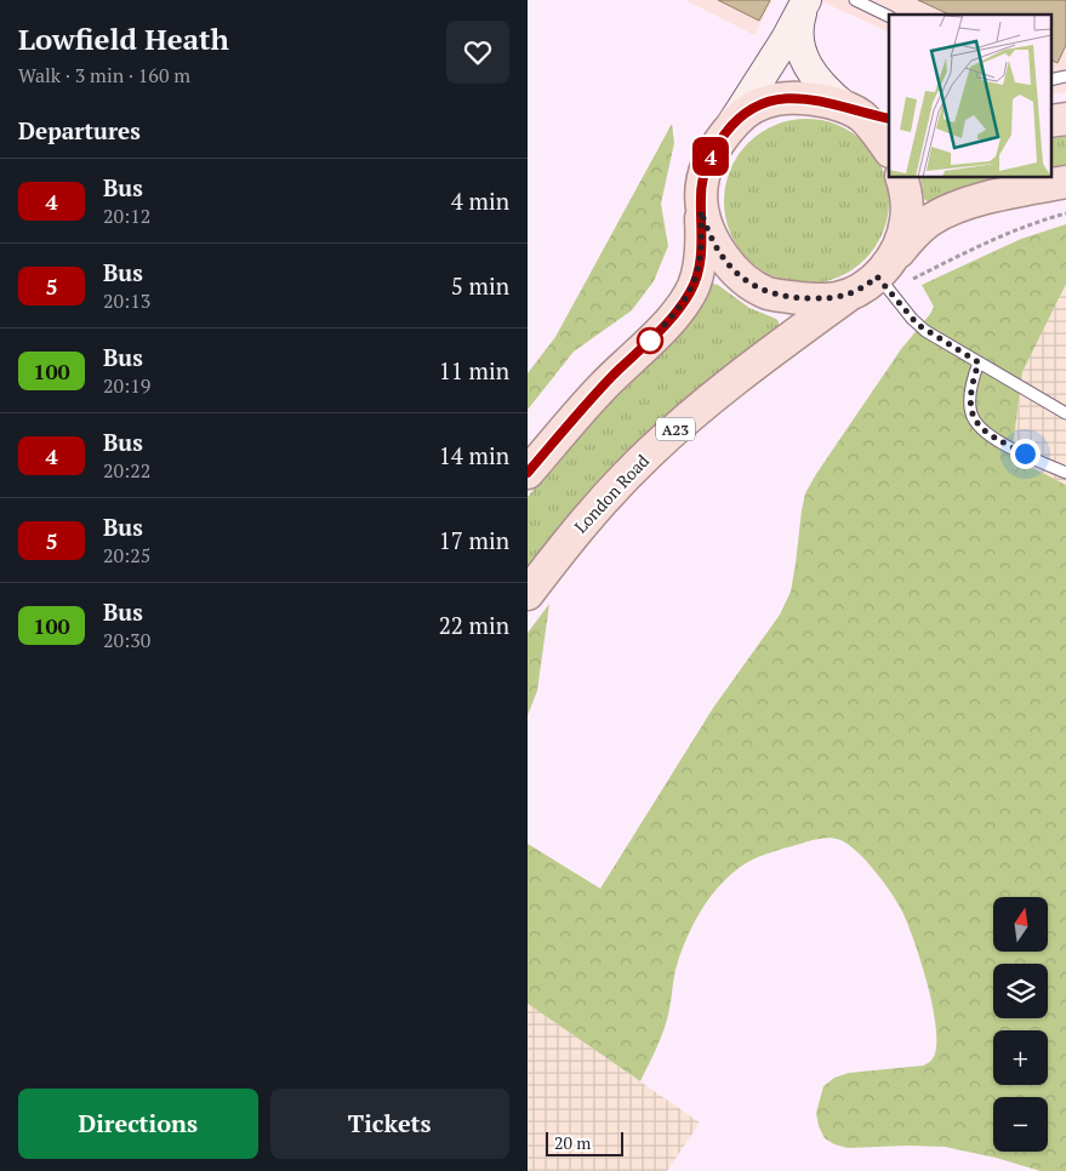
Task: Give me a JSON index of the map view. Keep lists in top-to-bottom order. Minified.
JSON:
{"streets":{"main road":["A23","London Road"]},"lines":["bus line 4"],"scale_bar":"20 m","north":"top","page":{"heading":[["Lowfield Heath","Walk · 3 min · 160 m"],"Departures"],"on_map":"4","list":[{"mark":"4","name":"Bus","note":"20:12","value":"4 min"},{"mark":"5","name":"Bus","note":"20:13","value":"5 min"},{"mark":"100","name":"Bus","note":"20:19","value":"11 min"},{"mark":"4","name":"Bus","note":"20:22","value":"14 min"},{"mark":"5","name":"Bus","note":"20:25","value":"17 min"},{"mark":"100","name":"Bus","note":"20:30","value":"22 min"}],"map_buttons":["+","−"],"buttons":["Directions","Tickets"],"scale":"20 m"}}
